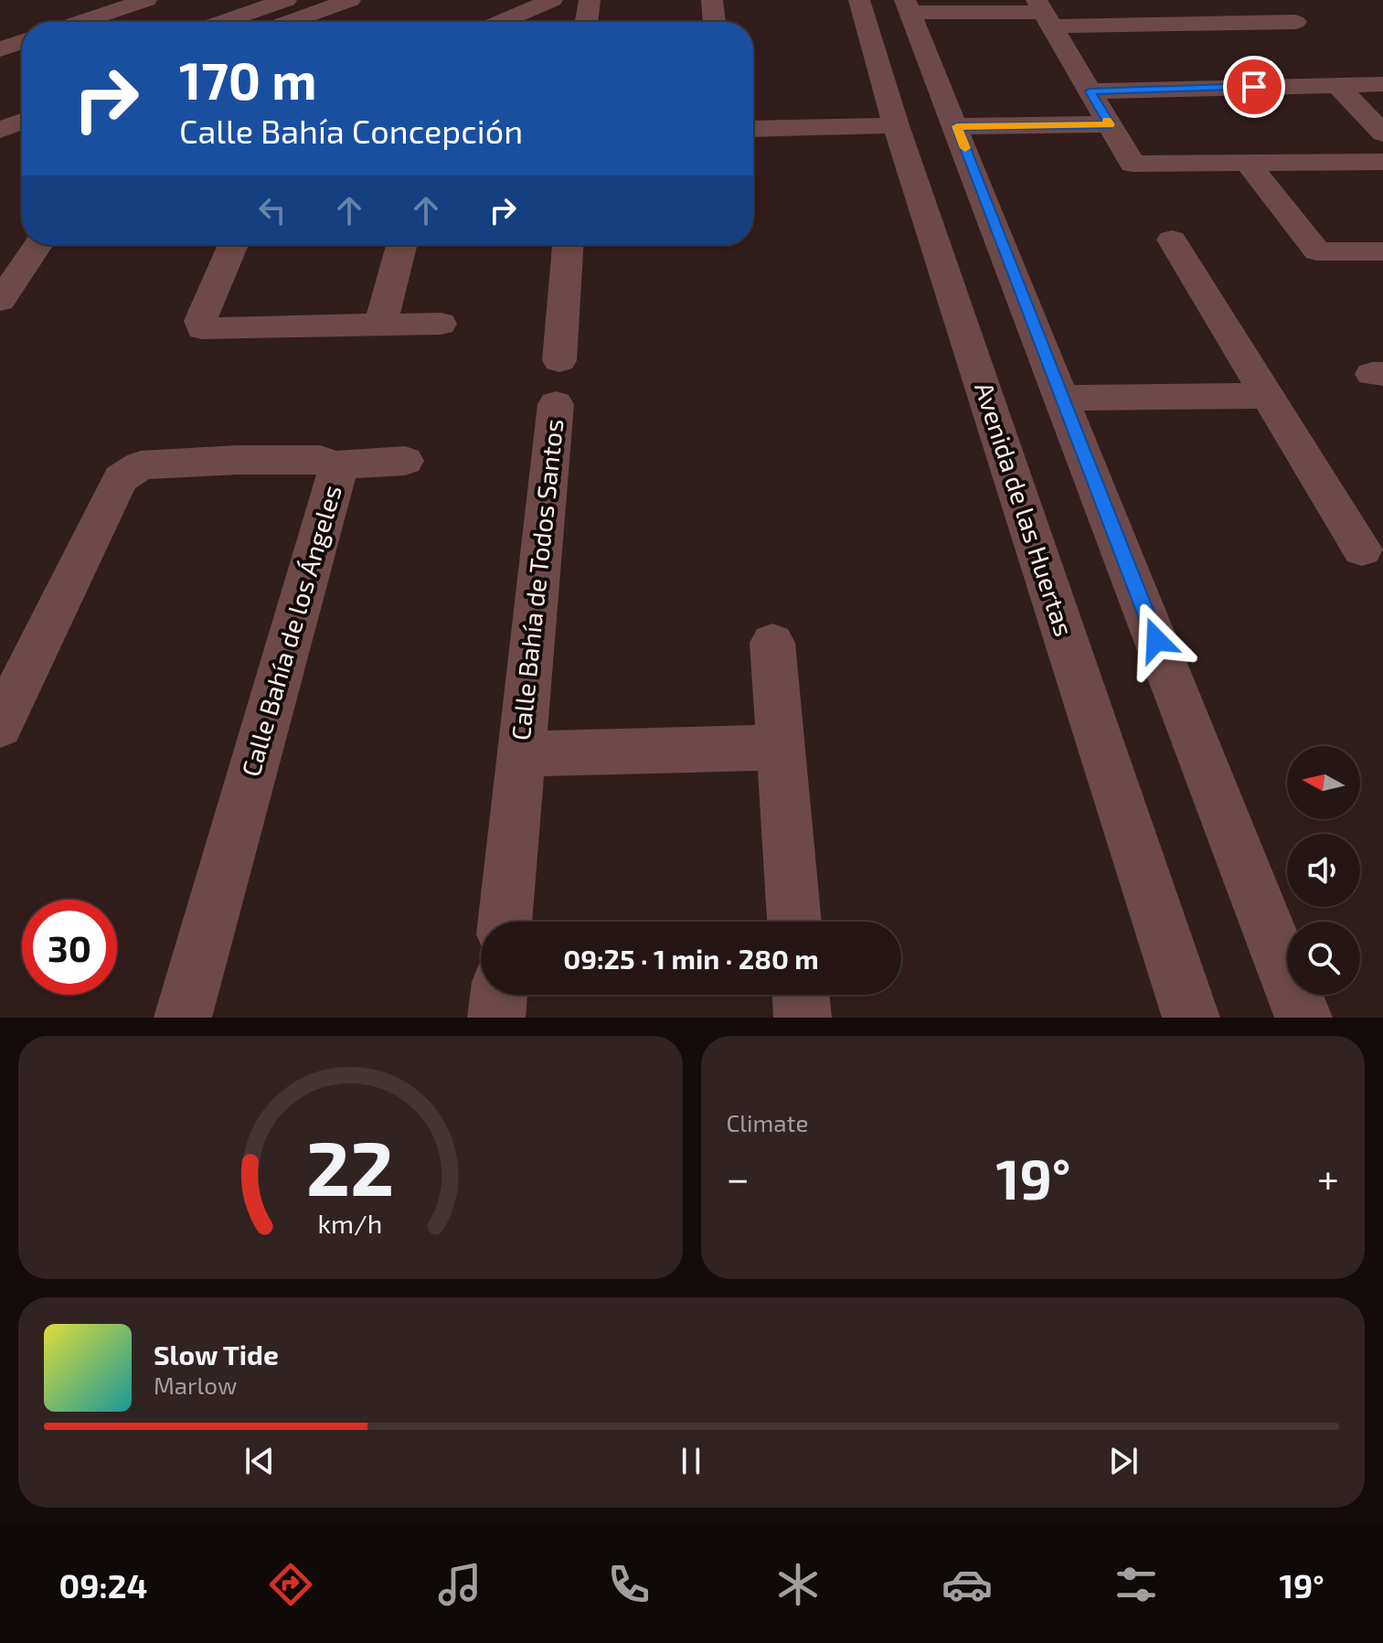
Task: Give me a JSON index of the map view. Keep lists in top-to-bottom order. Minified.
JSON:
{"streets":{"street":["Avenida de las Huertas","Calle Bahía de Todos Santos","Calle Bahía de los Ángeles"]},"north":"left","page":{"turn":["170 m","Calle Bahía Concepción"],"limit":"30","trip":"09:25 · 1 min · 280 m","tile":"Climate","heat":["−","19°","+"],"song":["Slow Tide","Marlow"],"tabs":["09:24","19°"],"gauge":["22","km/h"]}}
